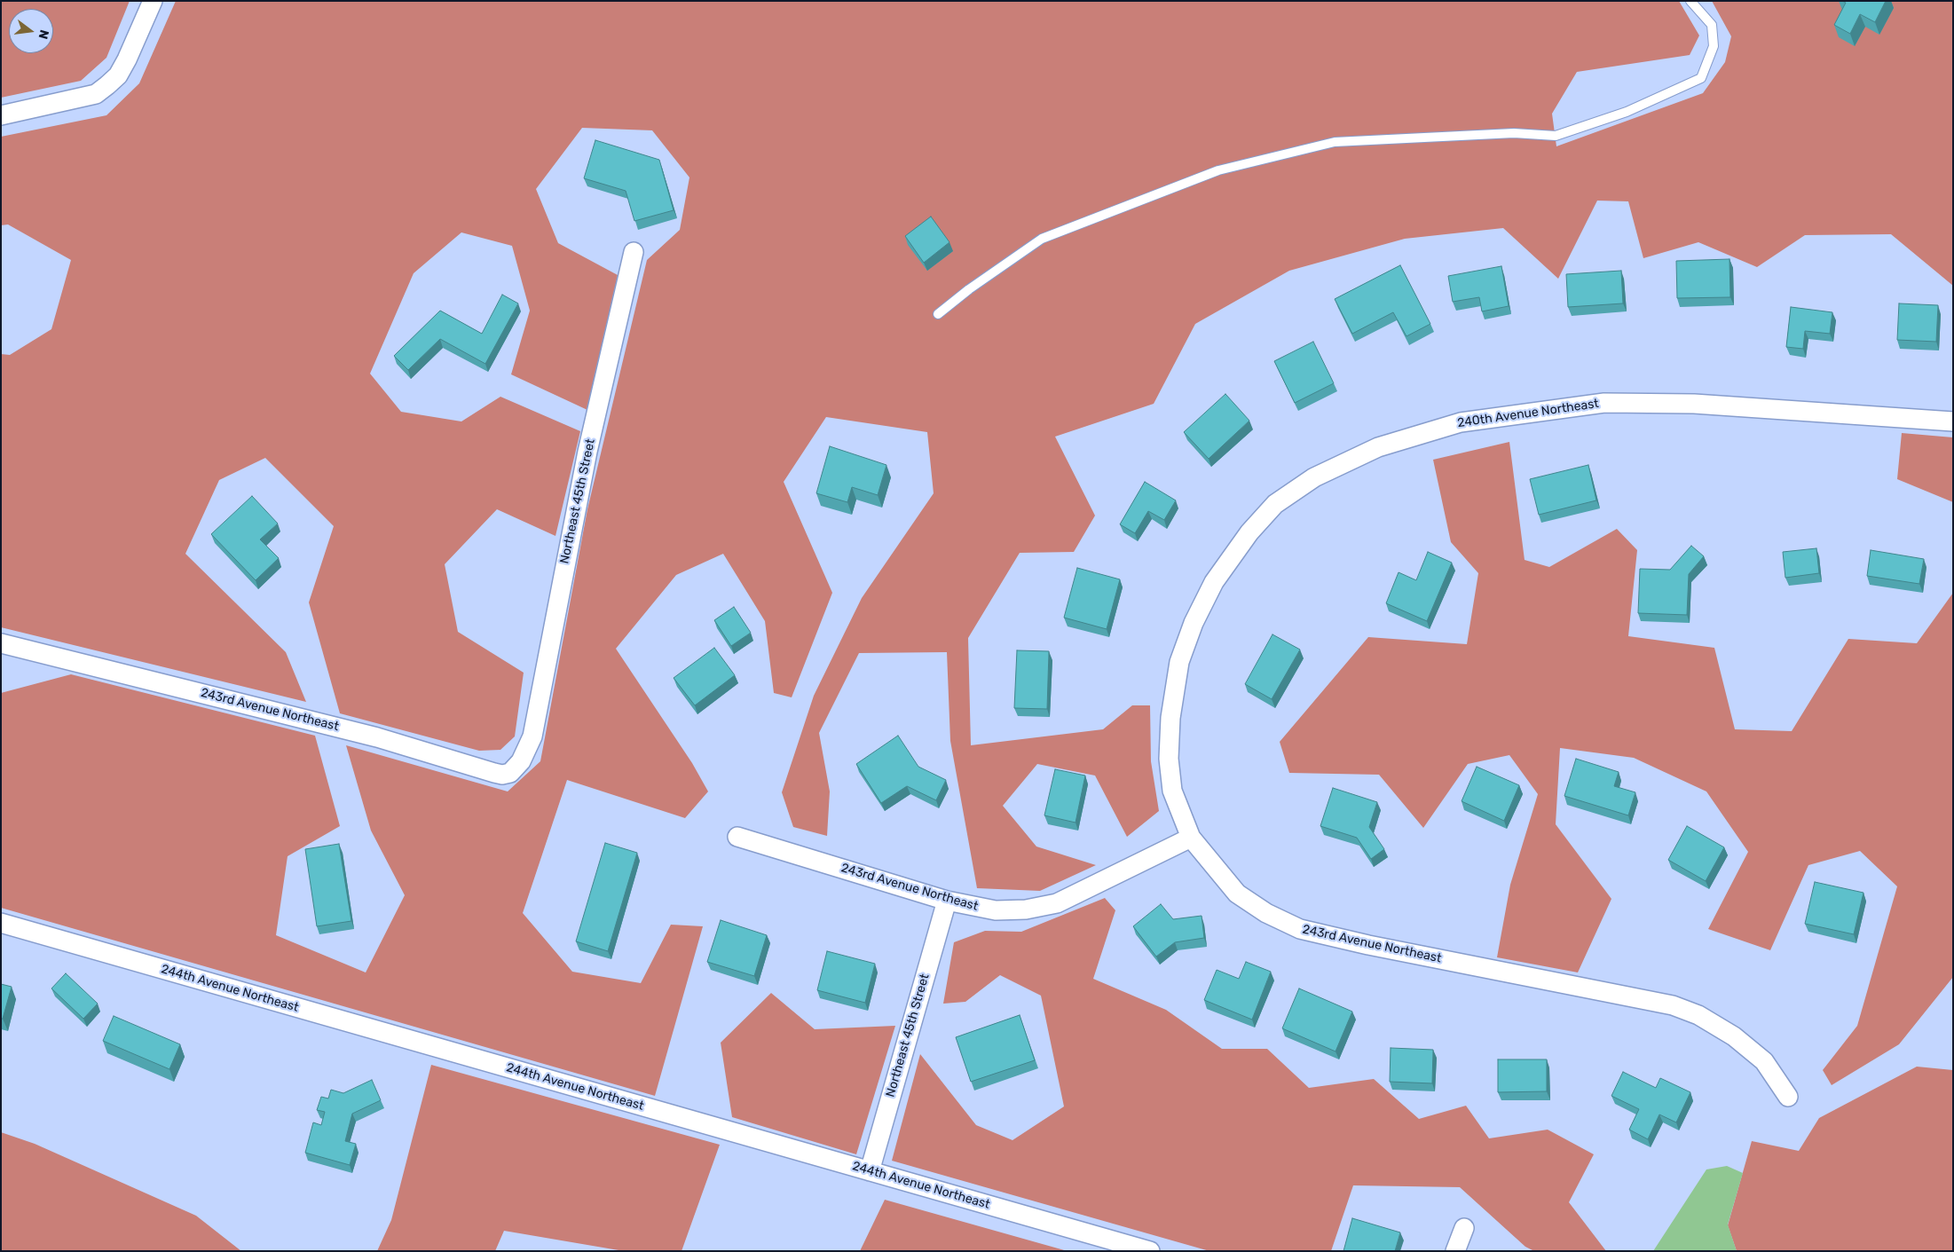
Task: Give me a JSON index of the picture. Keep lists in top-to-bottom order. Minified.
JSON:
{"streets":{"street":["240th Avenue Northeast","Northeast 45th Street","243rd Avenue Northeast","244th Avenue Northeast"]},"crossings":[["240th Avenue Northeast","243rd Avenue Northeast"],["Northeast 45th Street","243rd Avenue Northeast"],["Northeast 45th Street","244th Avenue Northeast"]],"north":"right"}
